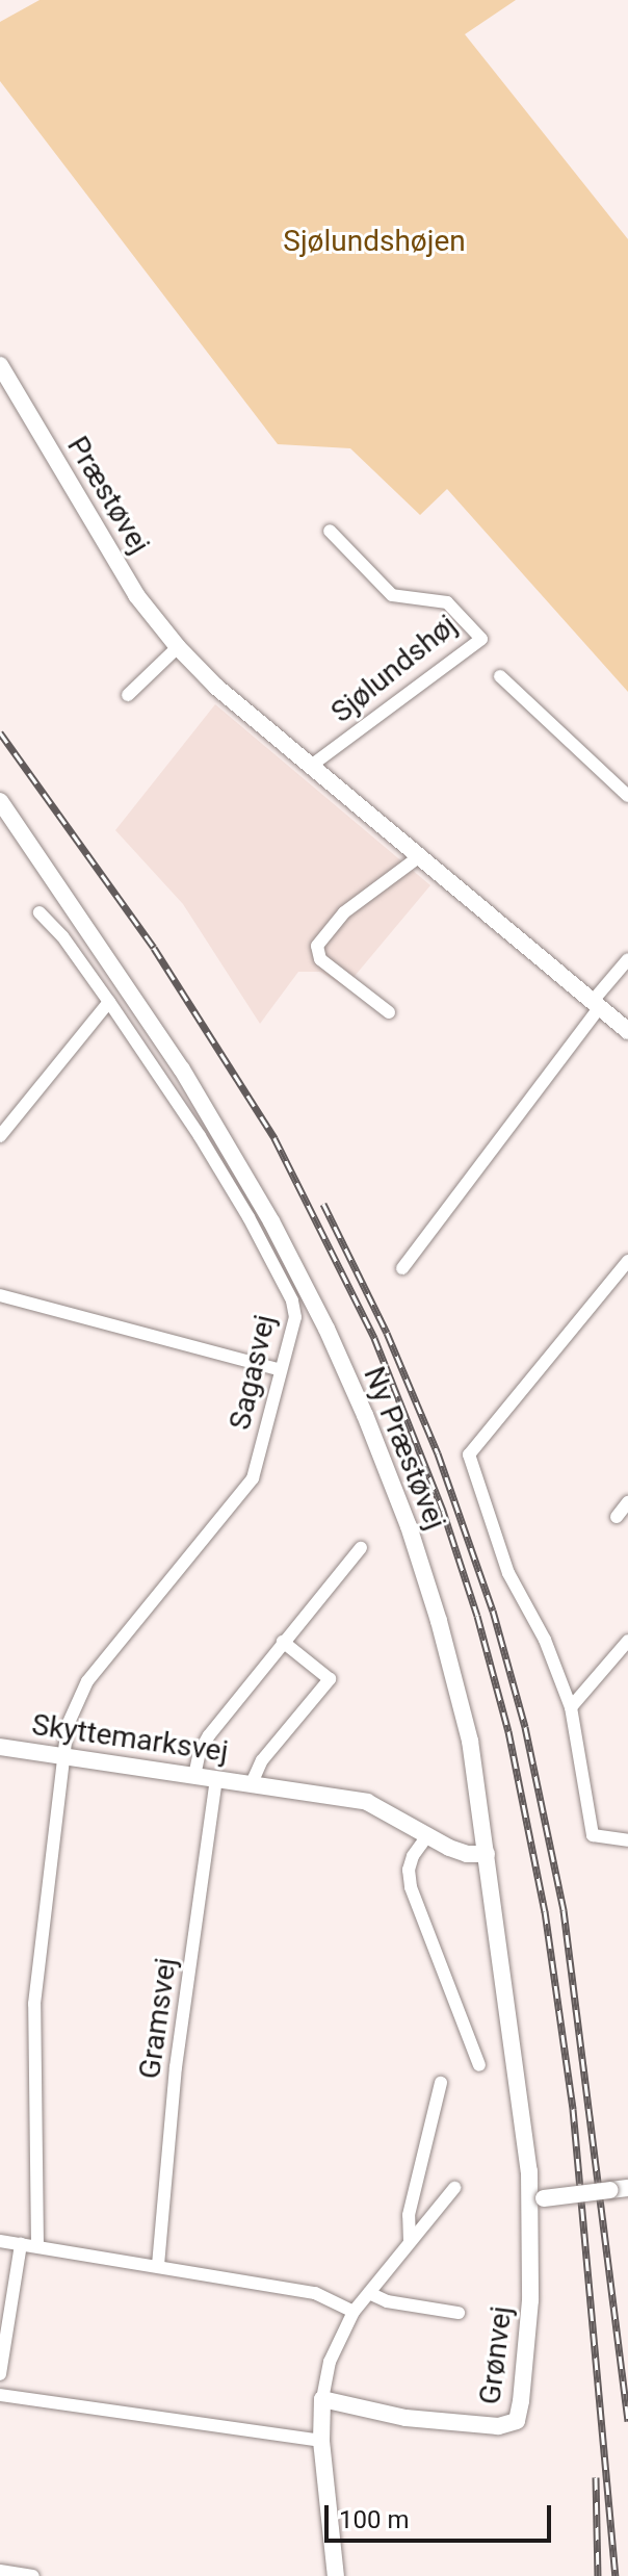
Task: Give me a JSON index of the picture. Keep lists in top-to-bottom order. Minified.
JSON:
{"streets":{"street":["Præstøvej","Sjølundshøj","Sagasvej","Ny Præstøvej","Skyttemarksvej","Gramsvej","Grønvej"]},"crossings":[["Præstøvej","Sjølundshøj"],["Sagasvej","Skyttemarksvej"],["Ny Præstøvej","Skyttemarksvej"],["Ny Præstøvej","Grønvej"],["Skyttemarksvej","Gramsvej"]],"parks":["Sjølundshøjen"],"scale_bar":"100 m"}
